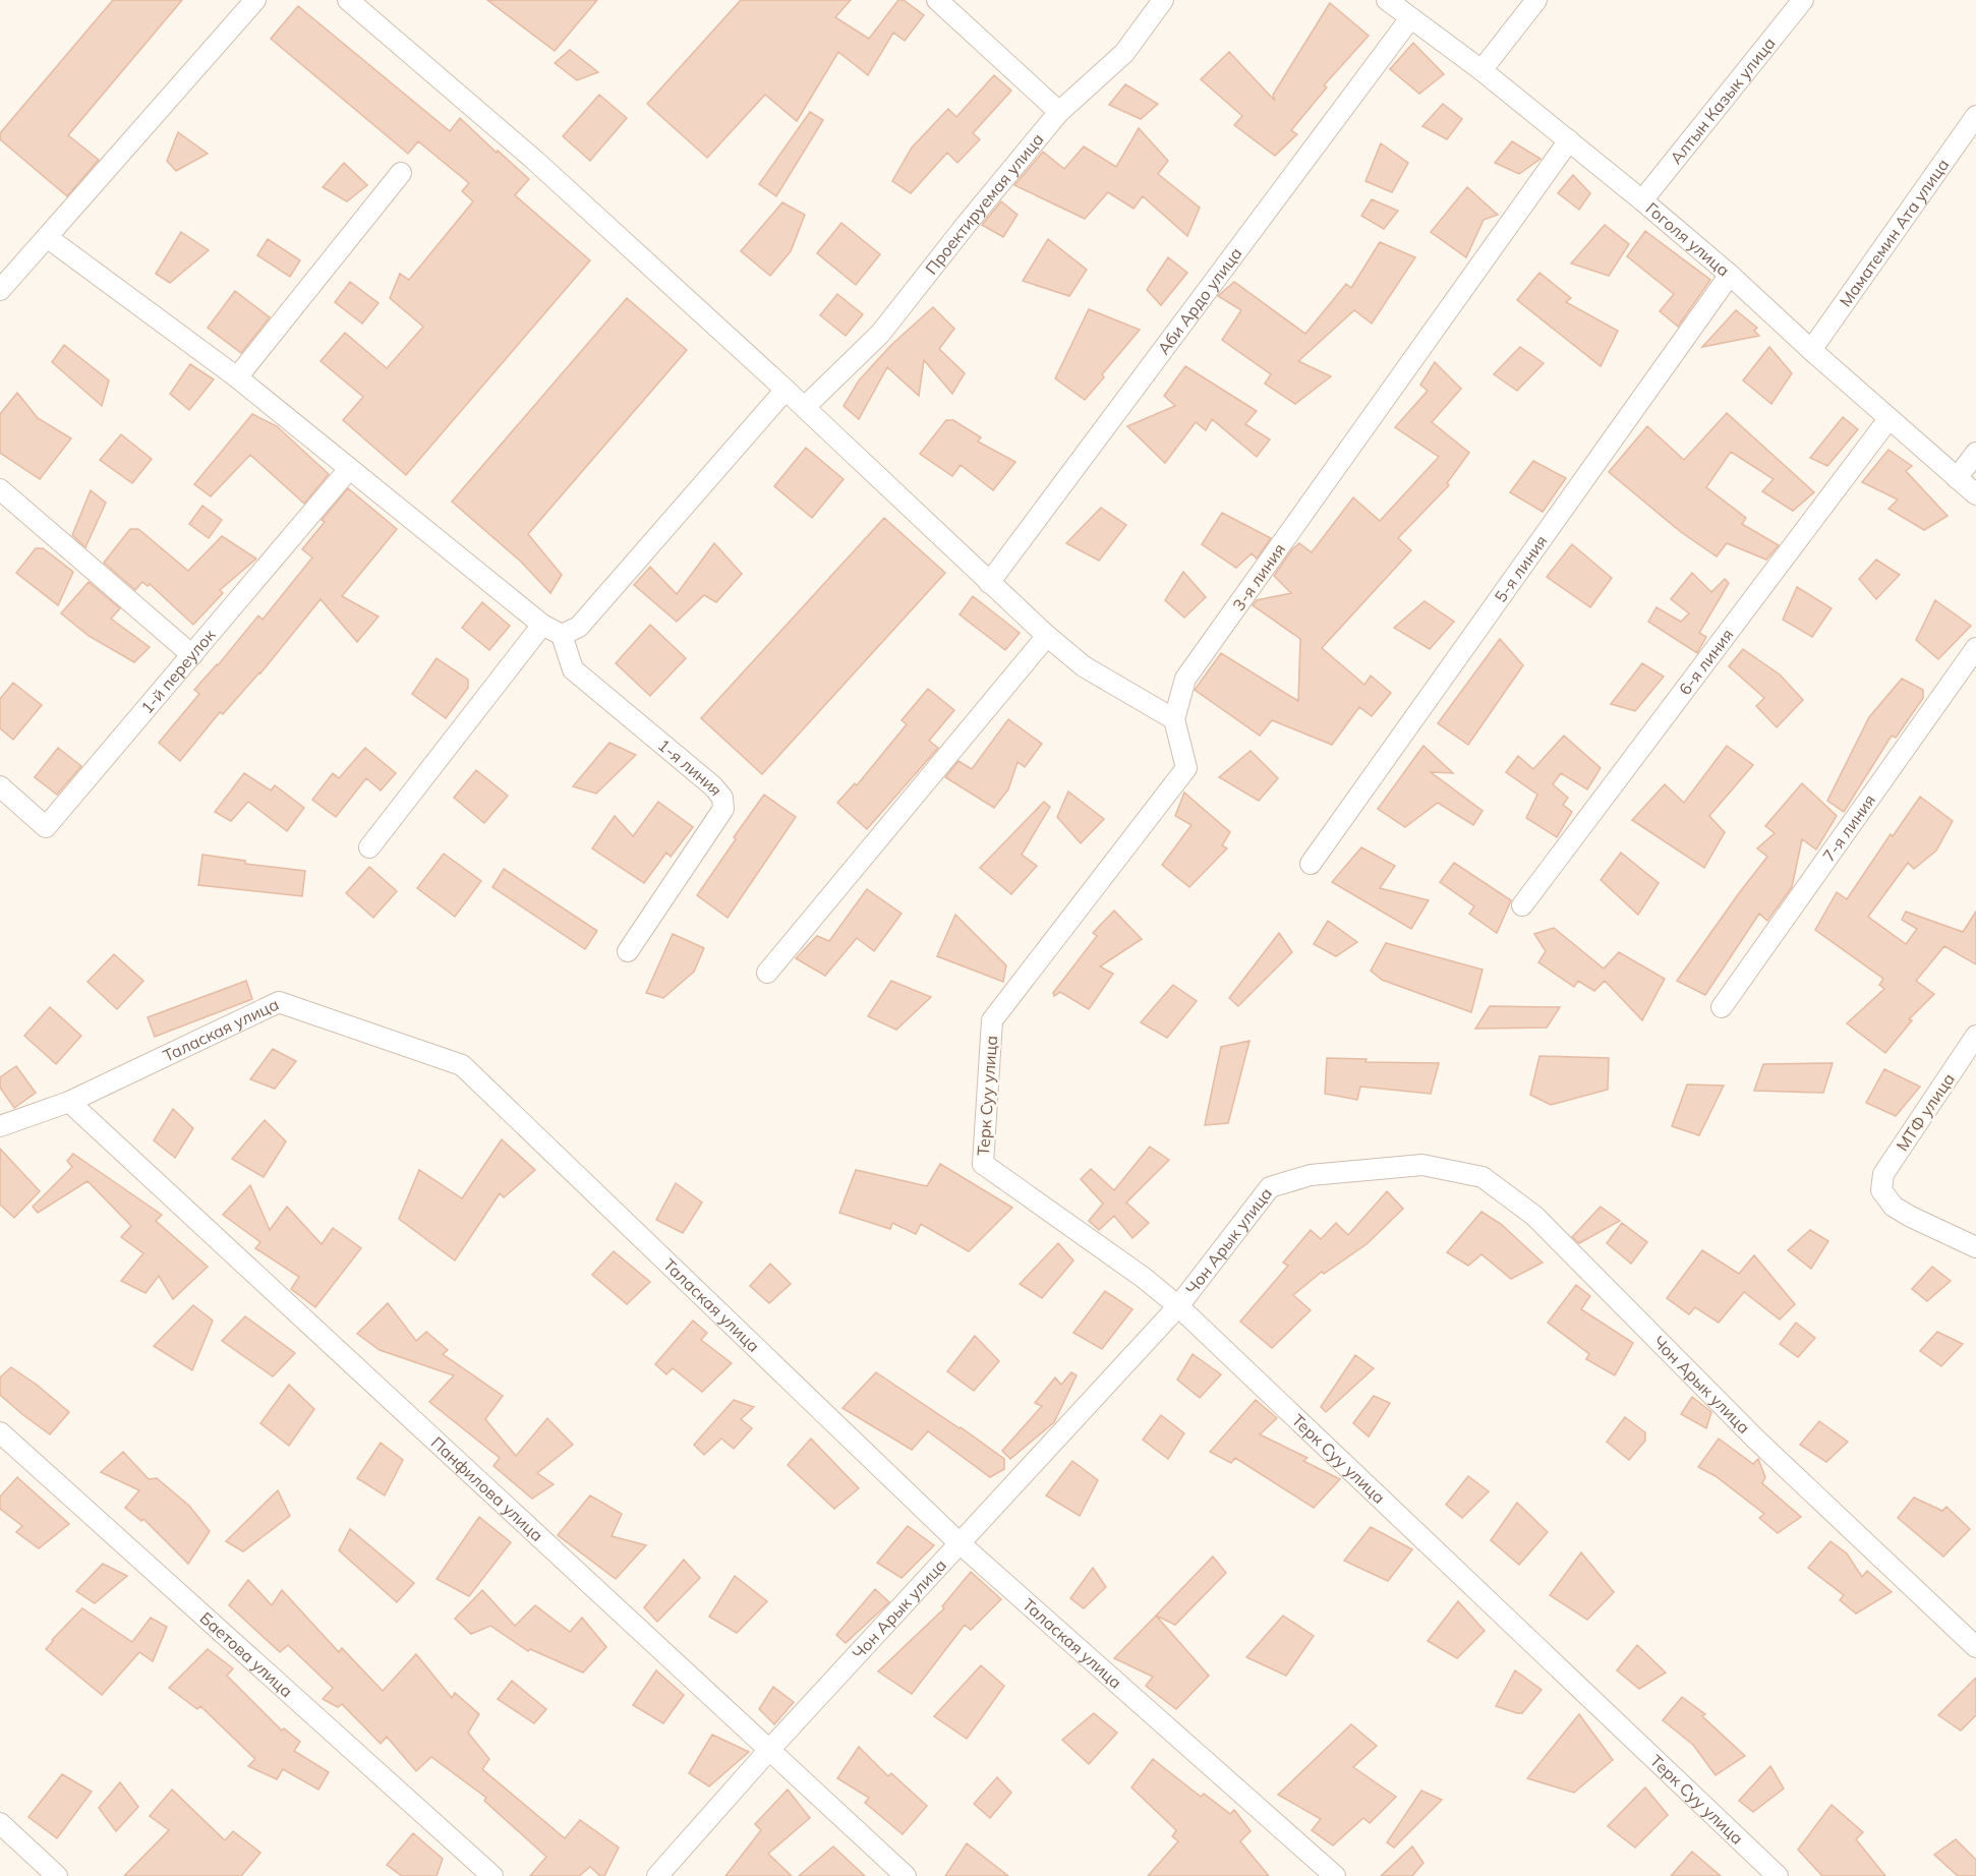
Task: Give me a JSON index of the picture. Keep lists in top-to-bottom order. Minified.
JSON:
{"streets":{"street":["Алтын Казык улица","Проектируемая улица","Маматемин Ата улица","Гоголя улица","Аби Ардо улица","5-я линия","3-я линия","6-я линия","1-й переулок","1-я линия","7-я линия","Талаская улица","Терк Суу улица","МТФ улица","Чон Арык улица","Панфилова улица","Баетова улица"]},"crossings":[["Алтын Казык улица","Гоголя улица"],["Маматемин Ата улица","Гоголя улица"],["Гоголя улица","Аби Ардо улица"],["Гоголя улица","5-я линия"],["Гоголя улица","3-я линия"],["Гоголя улица","6-я линия"],["3-я линия","Терк Суу улица"],["Талаская улица","Чон Арык улица"],["Талаская улица","Панфилова улица"],["Терк Суу улица","Чон Арык улица"],["Чон Арык улица","Панфилова улица"]]}
